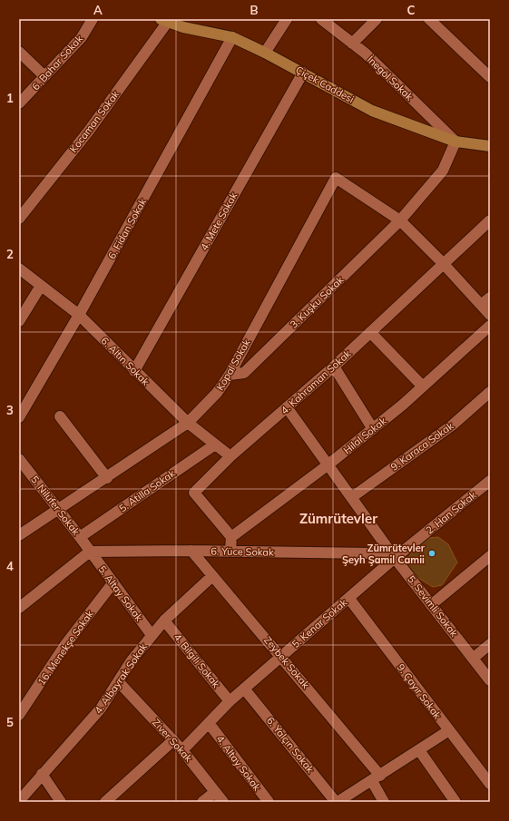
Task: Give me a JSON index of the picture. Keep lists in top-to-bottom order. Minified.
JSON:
{"streets":{"main road":["Çiçek Caddesi"],"street":["6. Bahar Sokak","İnegöl Sokak","Kocaman Sokak","4. Mete Sokak","6. Fidan Sokak","3. Kuşku Sokak","6. Altın Sokak","Kopal Sokak","4. Kahraman Sokak","Hilal Sokak","9. Karaca Sokak","5. Atilla Sokak","5. Nilüfer Sokak","2. Han Sokak","6. Yüce Sokak","5. Altay Sokak","5. Sevimli Sokak","5. Kenar Sokak","16. Menekşe Sokak","4. Bilgili Sokak","Zeybek Sokak","4. Albayrak Sokak","9. Çayır Sokak","Ziver Sokak","6. Yalçın Sokak","4. Altay Sokak"]},"crossings":[["İnegöl Sokak","Çiçek Caddesi"],["İnegöl Sokak","3. Kuşku Sokak"],["Çiçek Caddesi","Kocaman Sokak"],["Çiçek Caddesi","4. Mete Sokak"],["Çiçek Caddesi","6. Fidan Sokak"],["Çiçek Caddesi","3. Kuşku Sokak"],["4. Mete Sokak","6. Altın Sokak"],["6. Fidan Sokak","6. Altın Sokak"],["3. Kuşku Sokak","Kopal Sokak"],["6. Altın Sokak","Kopal Sokak"],["6. Altın Sokak","4. Kahraman Sokak"],["6. Altın Sokak","5. Atilla Sokak"],["Kopal Sokak","5. Nilüfer Sokak"],["4. Kahraman Sokak","Hilal Sokak"],["4. Kahraman Sokak","5. Sevimli Sokak"],["Hilal Sokak","5. Sevimli Sokak"],["9. Karaca Sokak","5. Sevimli Sokak"],["5. Atilla Sokak","5. Nilüfer Sokak"],["5. Nilüfer Sokak","6. Yüce Sokak"],["5. Nilüfer Sokak","5. Altay Sokak"],["2. Han Sokak","6. Yüce Sokak"],["2. Han Sokak","5. Sevimli Sokak"],["2. Han Sokak","5. Kenar Sokak"],["6. Yüce Sokak","5. Altay Sokak"],["6. Yüce Sokak","5. Sevimli Sokak"],["6. Yüce Sokak","5. Kenar Sokak"],["6. Yüce Sokak","Zeybek Sokak"],["5. Altay Sokak","16. Menekşe Sokak"],["5. Altay Sokak","4. Albayrak Sokak"],["5. Sevimli Sokak","5. Kenar Sokak"],["5. Kenar Sokak","4. Bilgili Sokak"],["5. Kenar Sokak","Zeybek Sokak"],["5. Kenar Sokak","9. Çayır Sokak"],["5. Kenar Sokak","Ziver Sokak"],["5. Kenar Sokak","6. Yalçın Sokak"],["5. Kenar Sokak","4. Altay Sokak"],["4. Bilgili Sokak","4. Albayrak Sokak"],["Zeybek Sokak","4. Albayrak Sokak"],["4. Albayrak Sokak","Ziver Sokak"]],"districts":["Zümrütevler"],"places":["Zümrütevler Şeyh Şamil Camii"],"grid":{"columns":["A","B","C"],"rows":["1","2","3","4","5"]}}
